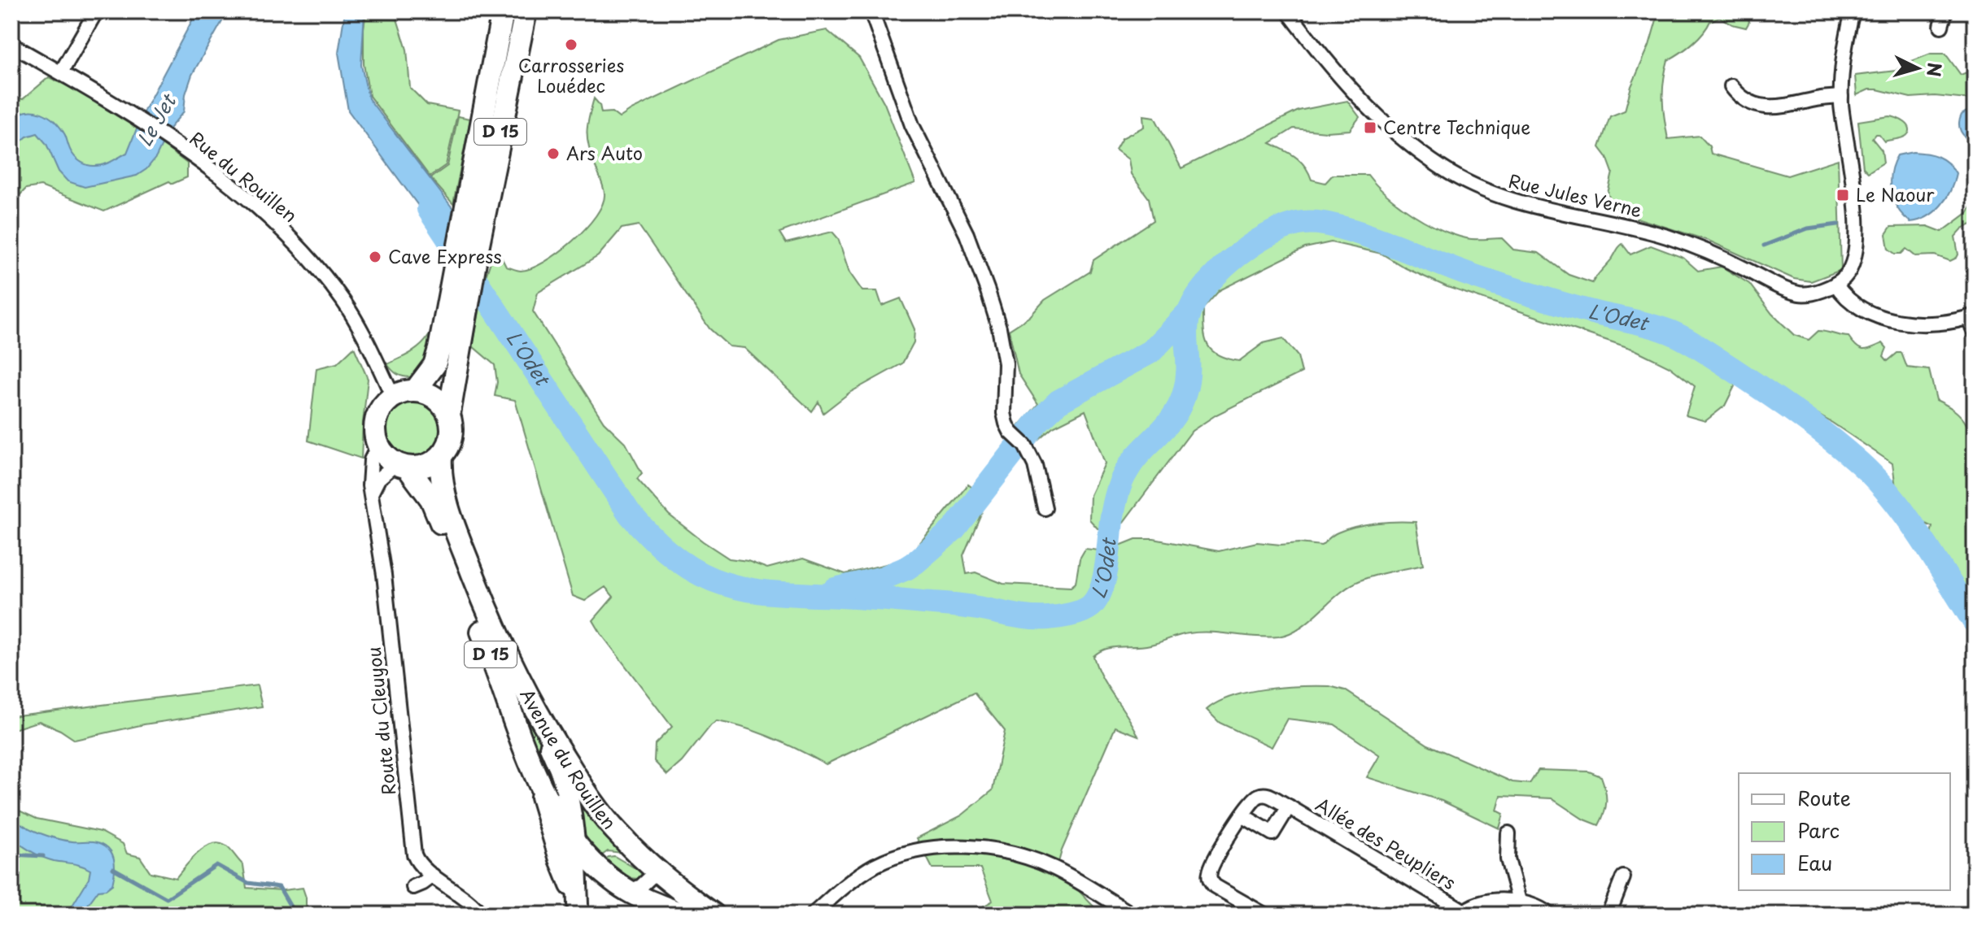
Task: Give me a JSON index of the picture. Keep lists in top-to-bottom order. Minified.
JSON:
{"streets":{"main road":["D 15","Avenue du Rouillen"],"street":["Rue du Rouillen","Rue Jules Verne","Route du Cleuyou","Allée des Peupliers"]},"crossings":[["D 15","Rue du Rouillen"],["D 15","Route du Cleuyou"],["D 15","Avenue du Rouillen"],["Rue du Rouillen","Route du Cleuyou"],["Rue du Rouillen","Avenue du Rouillen"],["Route du Cleuyou","Avenue du Rouillen"]],"water":["Le Jet","L'Odet"],"places":{"other":["Carrosseries Louédec","Ars Auto","Cave Express"],"transit":["Centre Technique","Le Naour"]},"legend":["Route","Parc","Eau"],"north":"right"}
